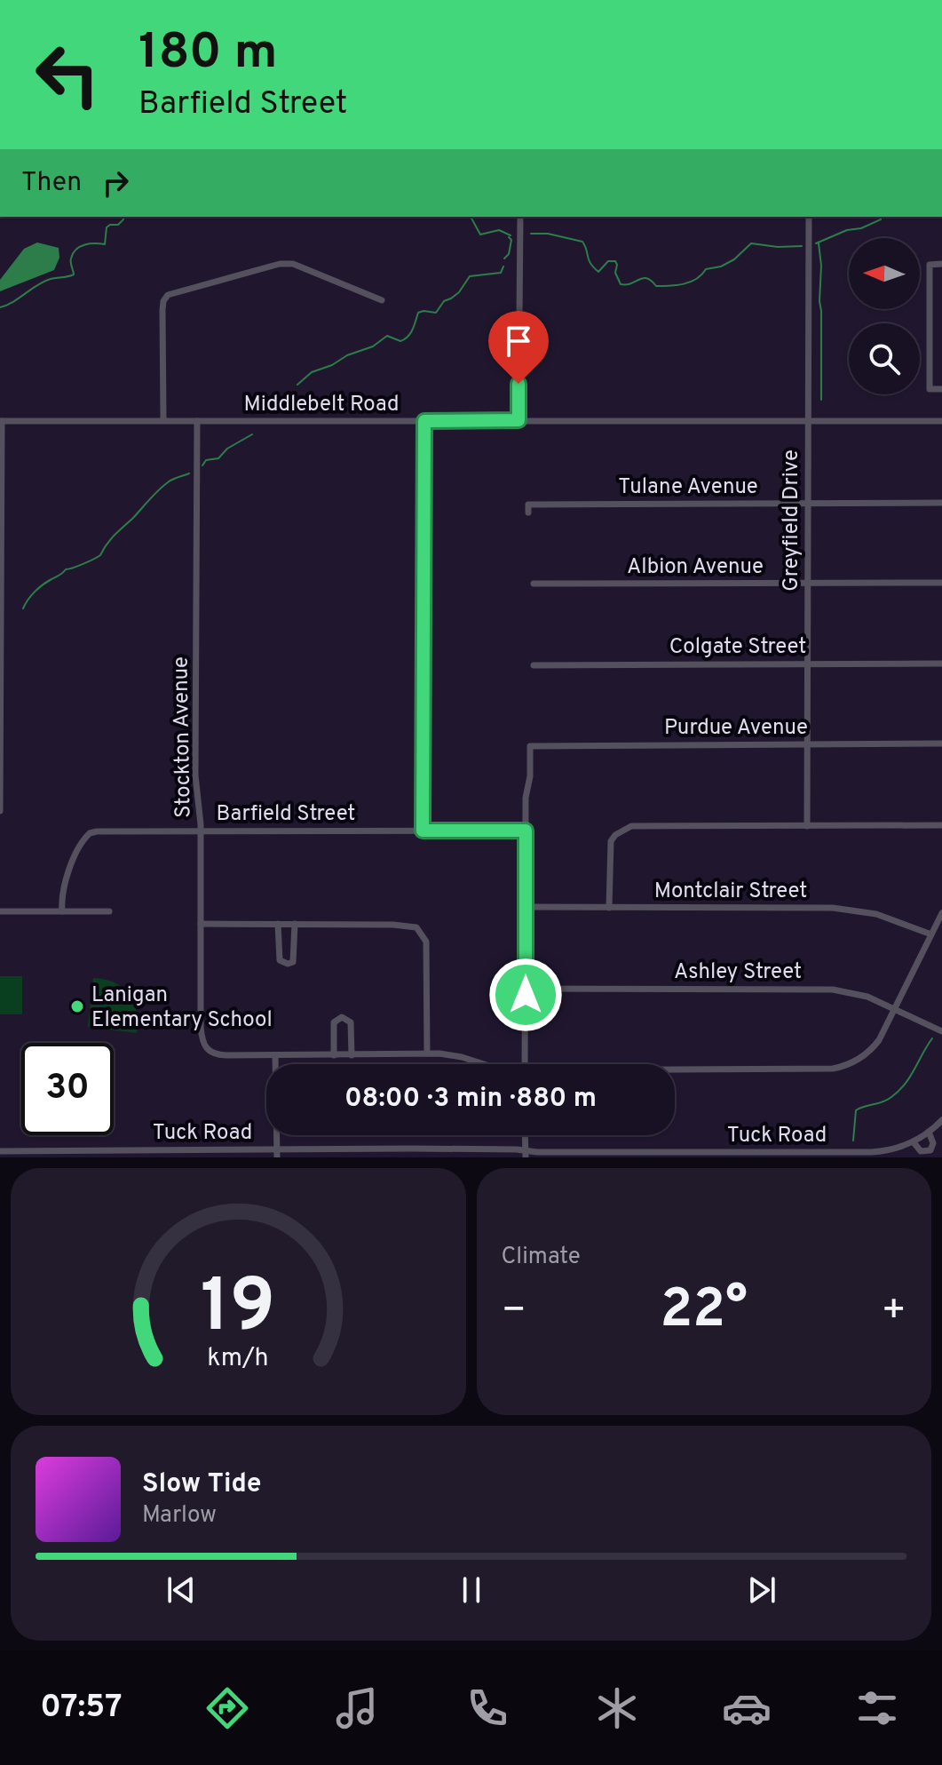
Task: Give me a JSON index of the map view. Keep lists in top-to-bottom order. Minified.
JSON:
{"streets":{"street":["Middlebelt Road","Tulane Avenue","Greyfield Drive","Albion Avenue","Colgate Street","Purdue Avenue","Stockton Avenue","Barfield Street","Montclair Street","Ashley Street","Tuck Road"]},"crossings":[["Middlebelt Road","Greyfield Drive"],["Middlebelt Road","Stockton Avenue"],["Tulane Avenue","Greyfield Drive"],["Greyfield Drive","Albion Avenue"],["Greyfield Drive","Colgate Street"],["Greyfield Drive","Purdue Avenue"],["Purdue Avenue","Barfield Street"],["Stockton Avenue","Barfield Street"]],"places":["Lanigan Elementary School"],"north":"left","page":{"turn":["180 m","Barfield Street"],"then":"Then","limit":"30","trip":"08:00 · 3 min · 880 m","tile":"Climate","heat":["−","22°","+"],"song":["Slow Tide","Marlow"],"tabs":"07:57","gauge":["19","km/h"]}}
